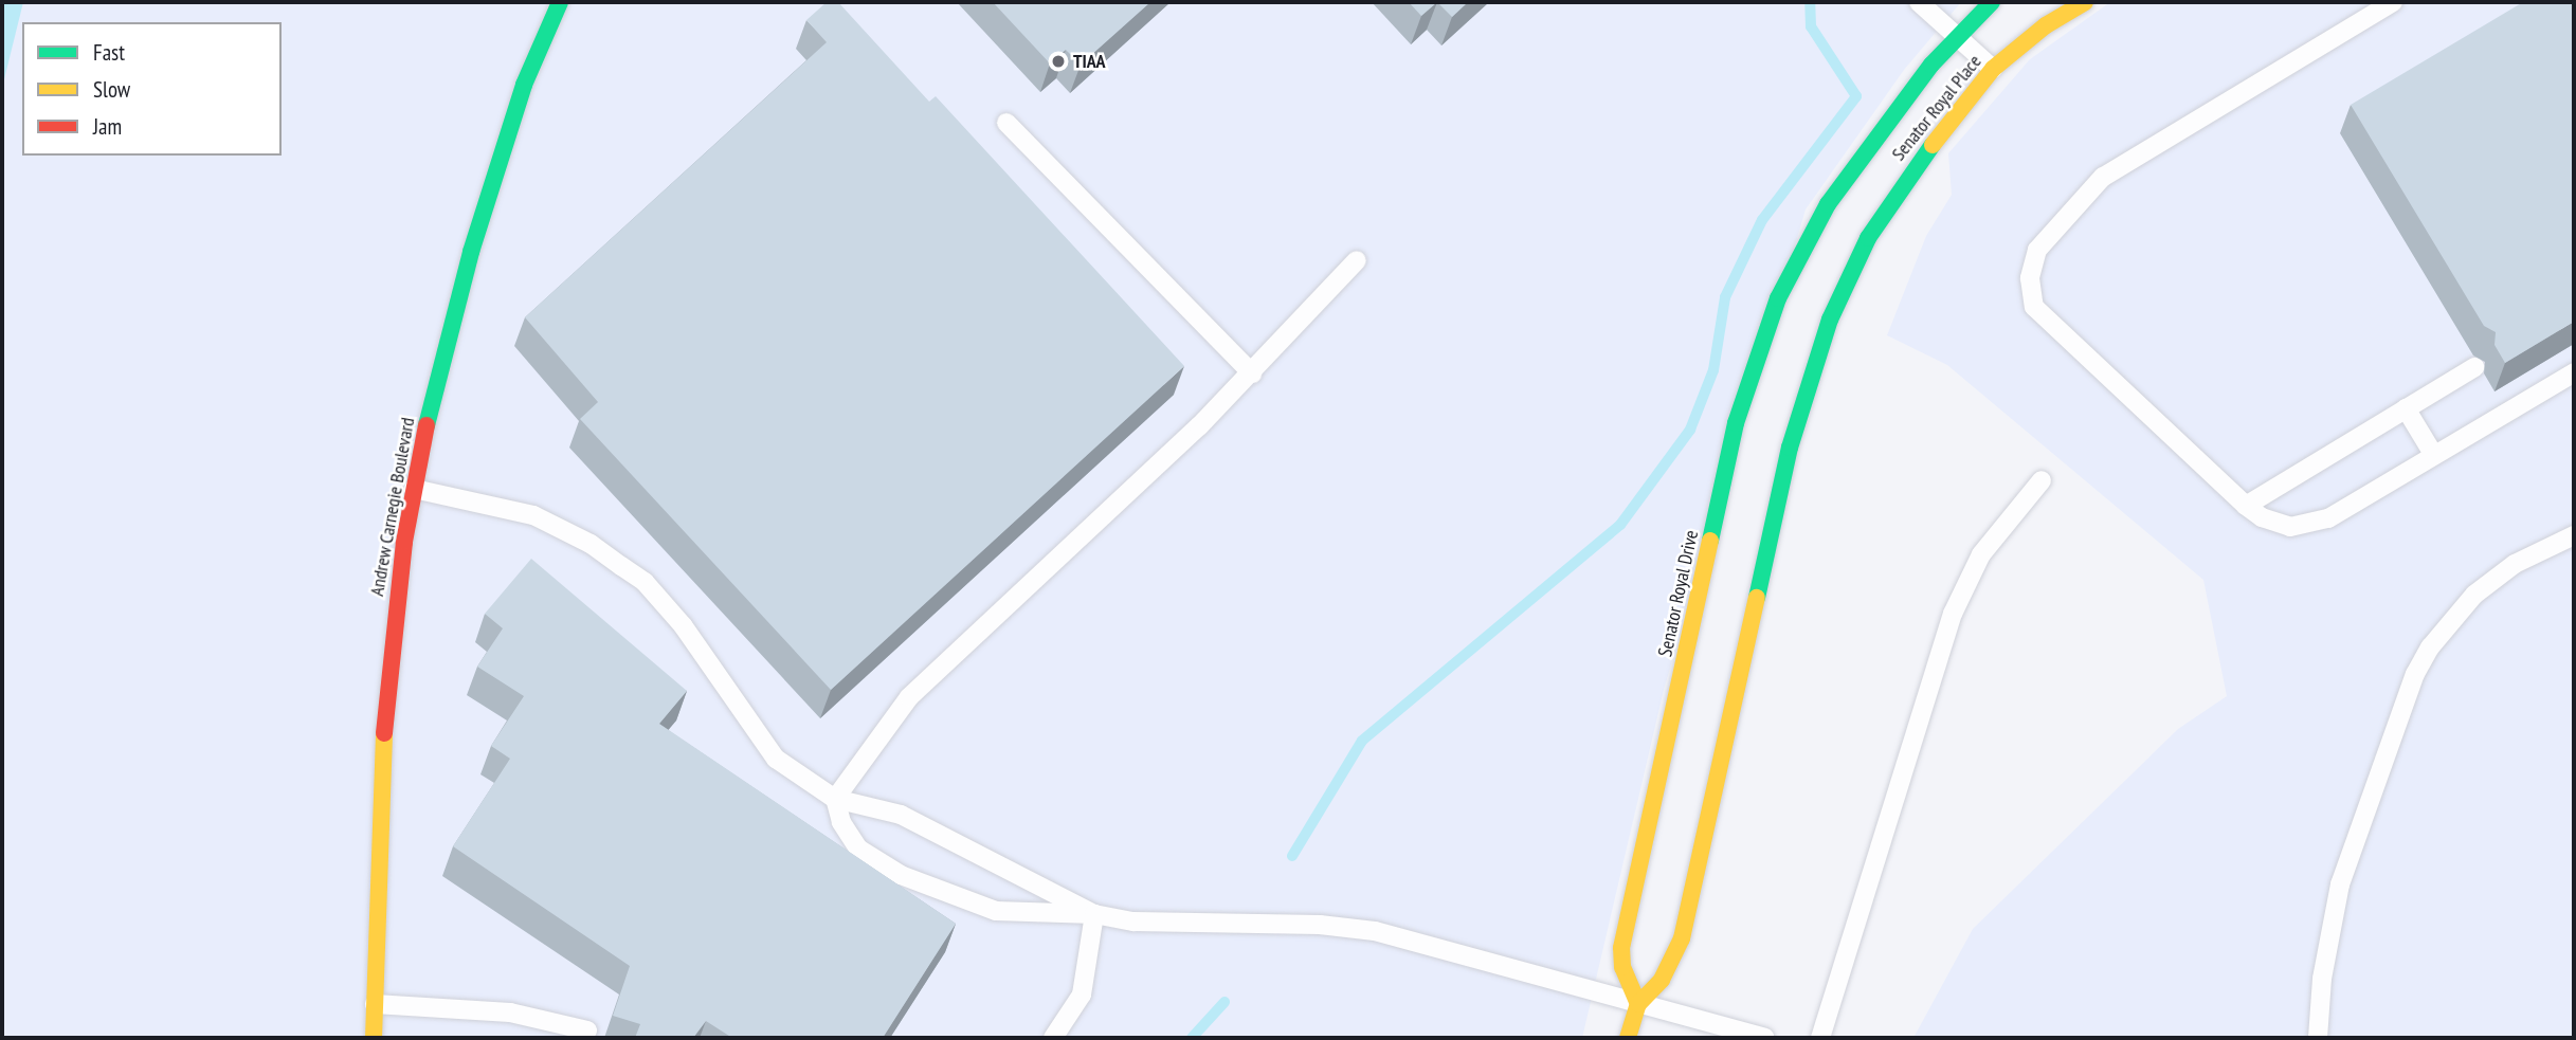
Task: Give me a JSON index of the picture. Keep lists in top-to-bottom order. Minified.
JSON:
{"streets":{"street":["Senator Royal Place","Andrew Carnegie Boulevard","Senator Royal Drive"]},"crossings":[["Senator Royal Place","Senator Royal Drive"]],"places":["TIAA"],"legend":["Fast","Slow","Jam"]}
